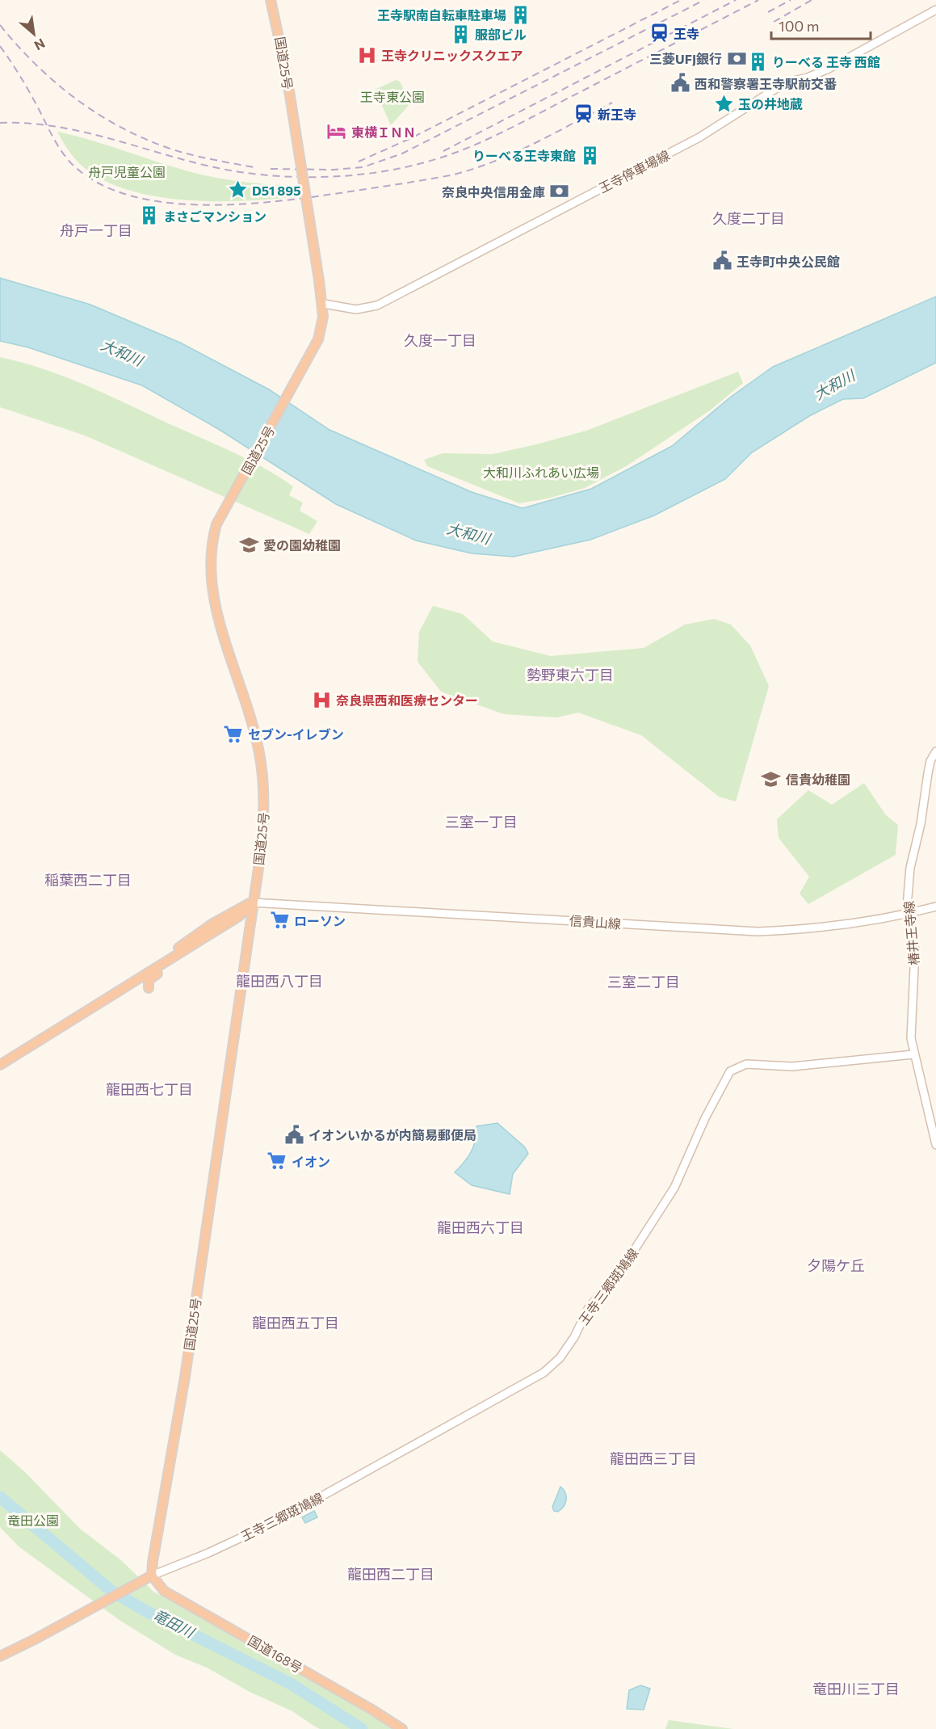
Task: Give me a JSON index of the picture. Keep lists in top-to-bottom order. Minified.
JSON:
{"streets":{"highway":["国道25号","国道168号"],"main road":["王寺停車場線","信貴山線","椿井王寺線","王寺三郷斑鳩線"]},"crossings":[["国道25号","王寺停車場線"],["国道25号","信貴山線"],["国道25号","王寺三郷斑鳩線"],["国道25号","国道168号"],["信貴山線","椿井王寺線"],["椿井王寺線","王寺三郷斑鳩線"],["王寺三郷斑鳩線","国道168号"]],"districts":["久度二丁目","舟戸一丁目","久度一丁目","勢野東六丁目","三室一丁目","稲葉西二丁目","龍田西八丁目","三室二丁目","龍田西七丁目","龍田西六丁目","夕陽ケ丘","龍田西五丁目","龍田西三丁目","龍田西二丁目","竜田川三丁目"],"water":["大和川","竜田川"],"parks":["王寺東公園","舟戸児童公園","大和川ふれあい広場","竜田公園"],"places":{"building":["王寺駅南自転車駐車場","服部ビル","りーべる 王寺 西館","りーべる王寺東館","まさごマンション"],"station":["王寺","新王寺"],"hospital":["王寺クリニックスクエア","奈良県西和医療センター"],"bank":["三菱UFJ銀行","奈良中央信用金庫"],"public building":["西和警察署王寺駅前交番","王寺町中央公民館","イオンいかるが内簡易郵便局"],"place":["玉の井地蔵","D51 895"],"hotel":["東横ＩＮＮ"],"school or university":["愛の園幼稚園","信貴幼稚園"],"supermarket":["セブン-イレブン","ローソン","イオン"]},"scale_bar":"100 m","north":"bottom right"}
